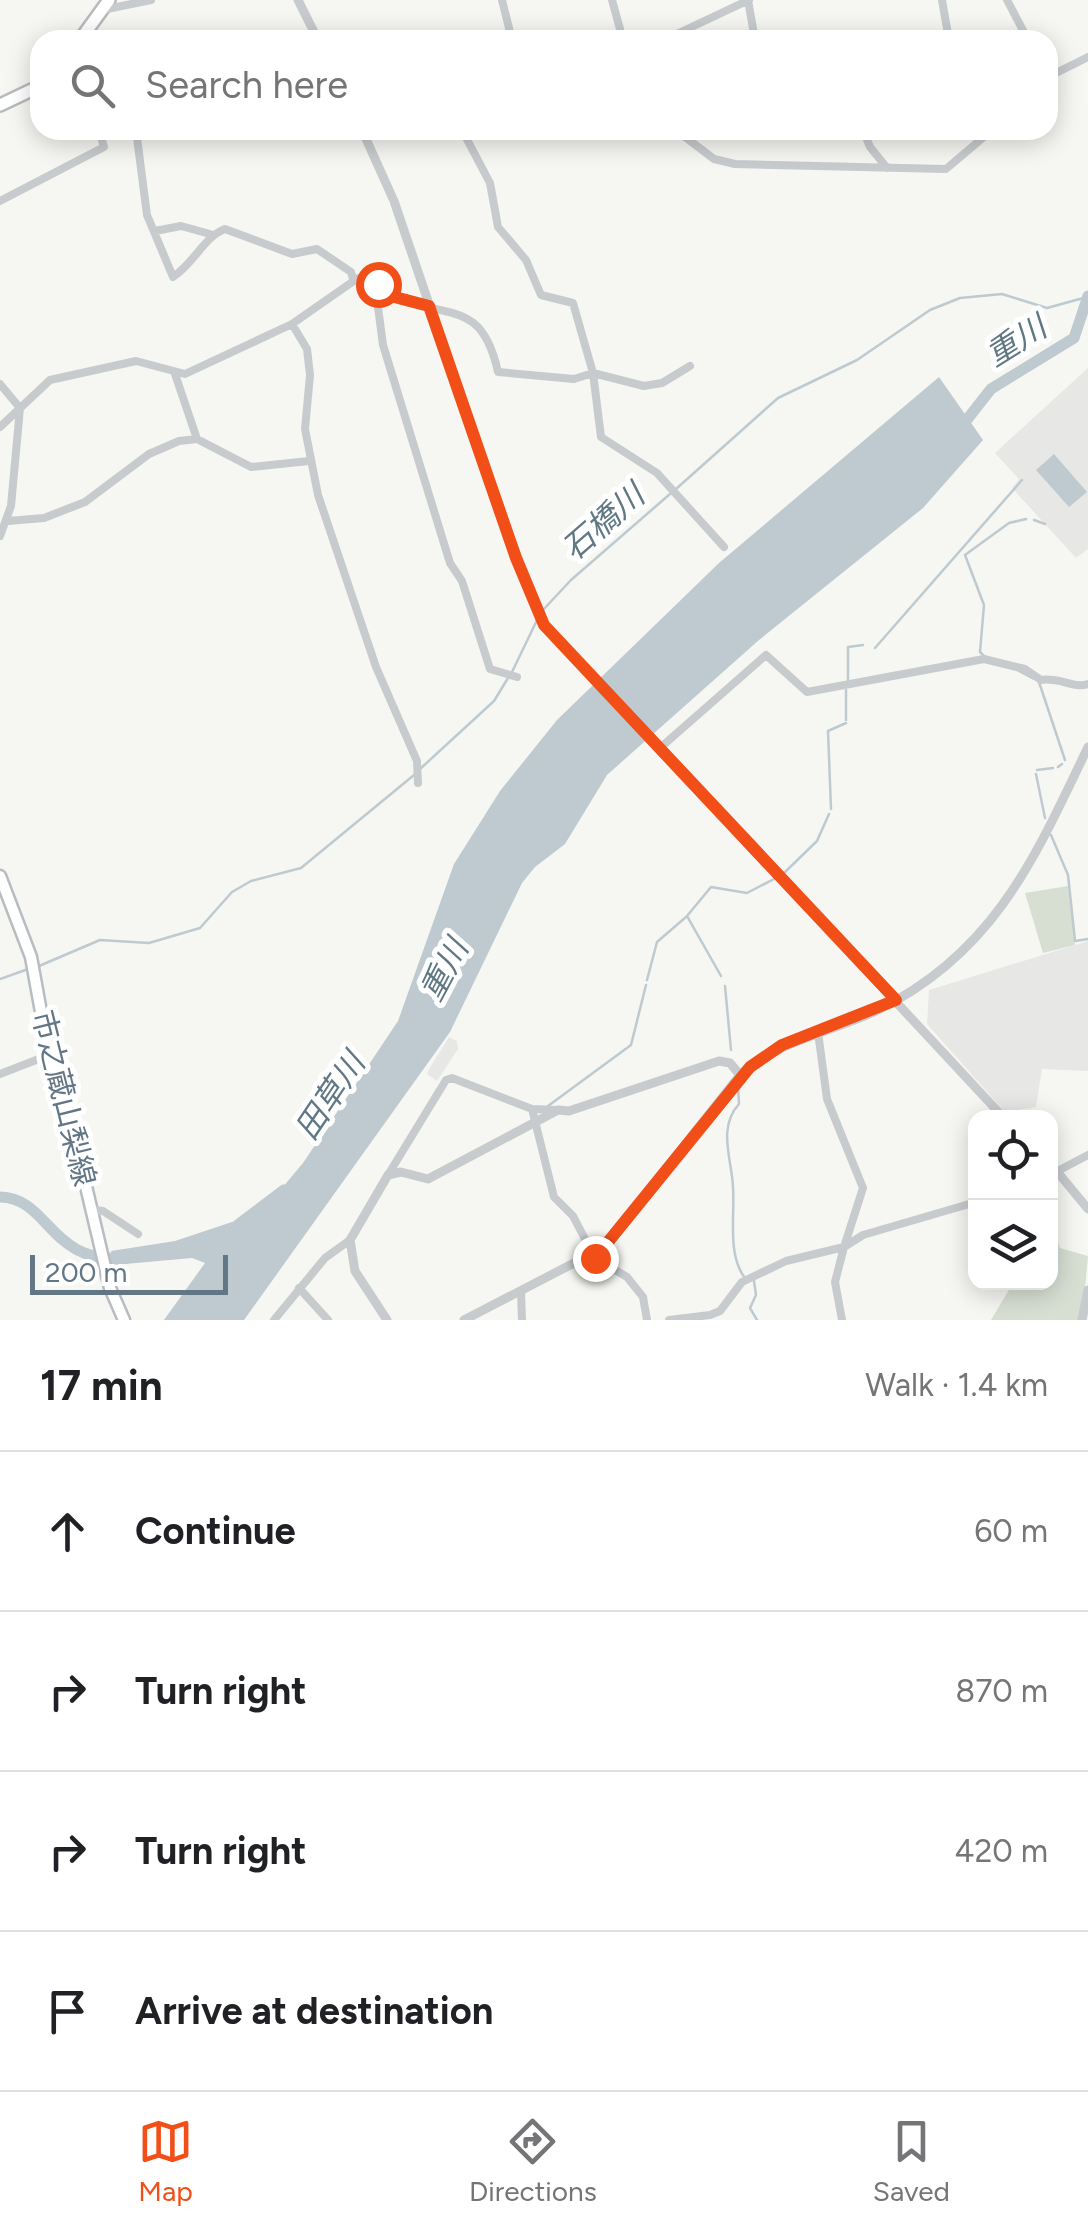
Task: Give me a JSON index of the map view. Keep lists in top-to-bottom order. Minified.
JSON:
{"streets":{"main road":["市之蔵山梨線"]},"water":["重川","石橋川","田草川"],"scale_bar":"200 m","page":{"search":"Search here","scale":"200 m","heading":["17 min","Walk · 1.4 km"],"list":[["Continue","60 m"],["Turn right","870 m"],["Turn right","420 m"],"Arrive at destination"],"nav":["Map","Directions","Saved"]}}
